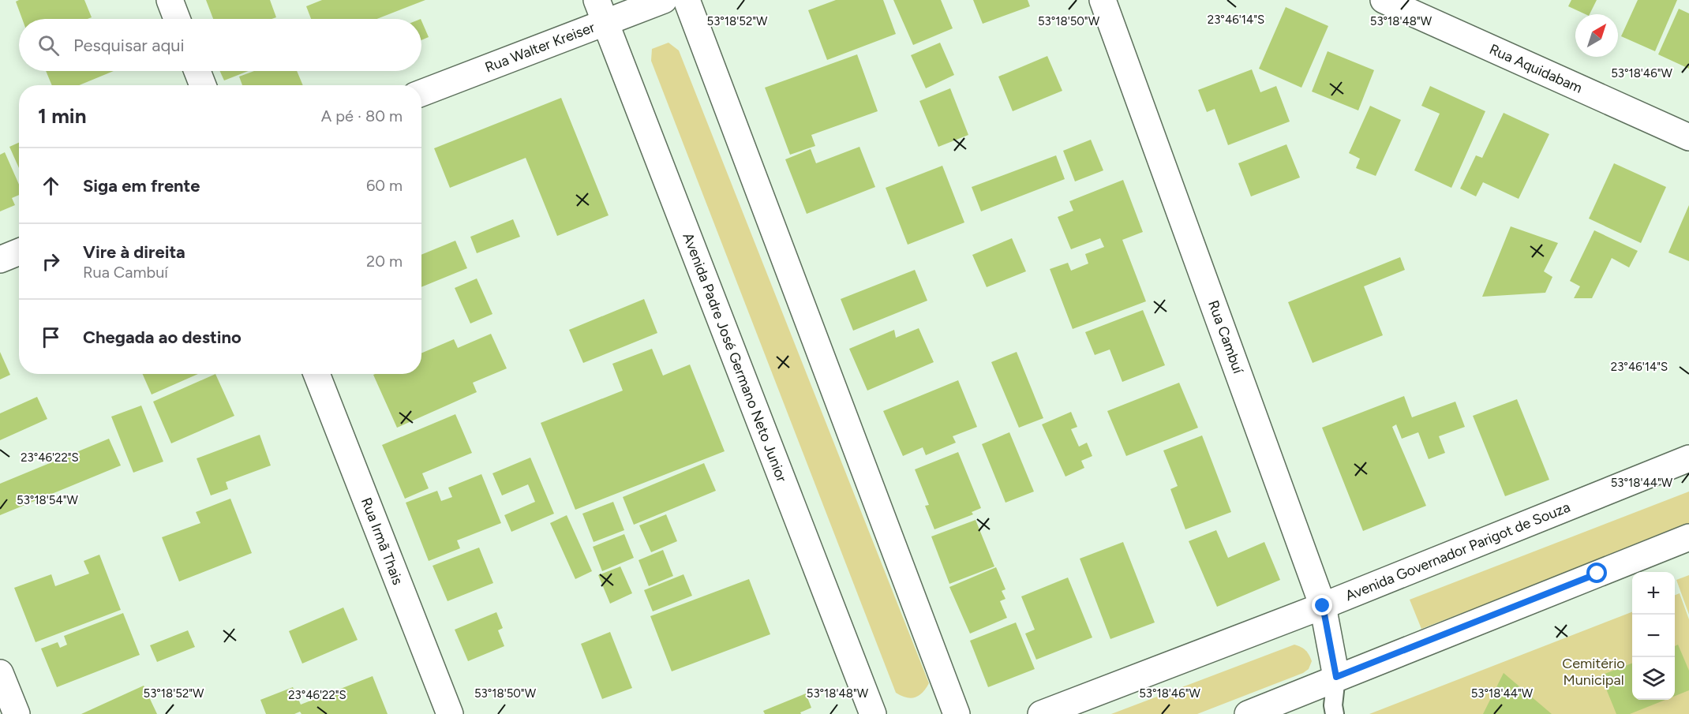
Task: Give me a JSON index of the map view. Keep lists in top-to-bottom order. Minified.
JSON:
{"streets":{"street":["Rua Walter Kreiser","Rua Aquidabam","Rua Cambuí","Avenida Padre José Germano Neto Junior","Rua Irmã Thais","Avenida Governador Parigot de Souza"]},"crossings":[["Rua Walter Kreiser","Avenida Padre José Germano Neto Junior"],["Rua Cambuí","Avenida Governador Parigot de Souza"]],"parks":["Cemitério Municipal"],"north":"top right","page":{"search":"Pesquisar aqui","heading":["1 min","A pé · 80 m"],"list":[["Siga em frente","60 m"],["Vire à direita","Rua Cambuí","20 m"],"Chegada ao destino"],"map_buttons":["+","−"]},"coordinates":["23°46'14\"S","53°18'52\"W","53°18'50\"W","53°18'48\"W","53°18'46\"W","23°46'22\"S","53°18'44\"W","53°18'54\"W"]}
